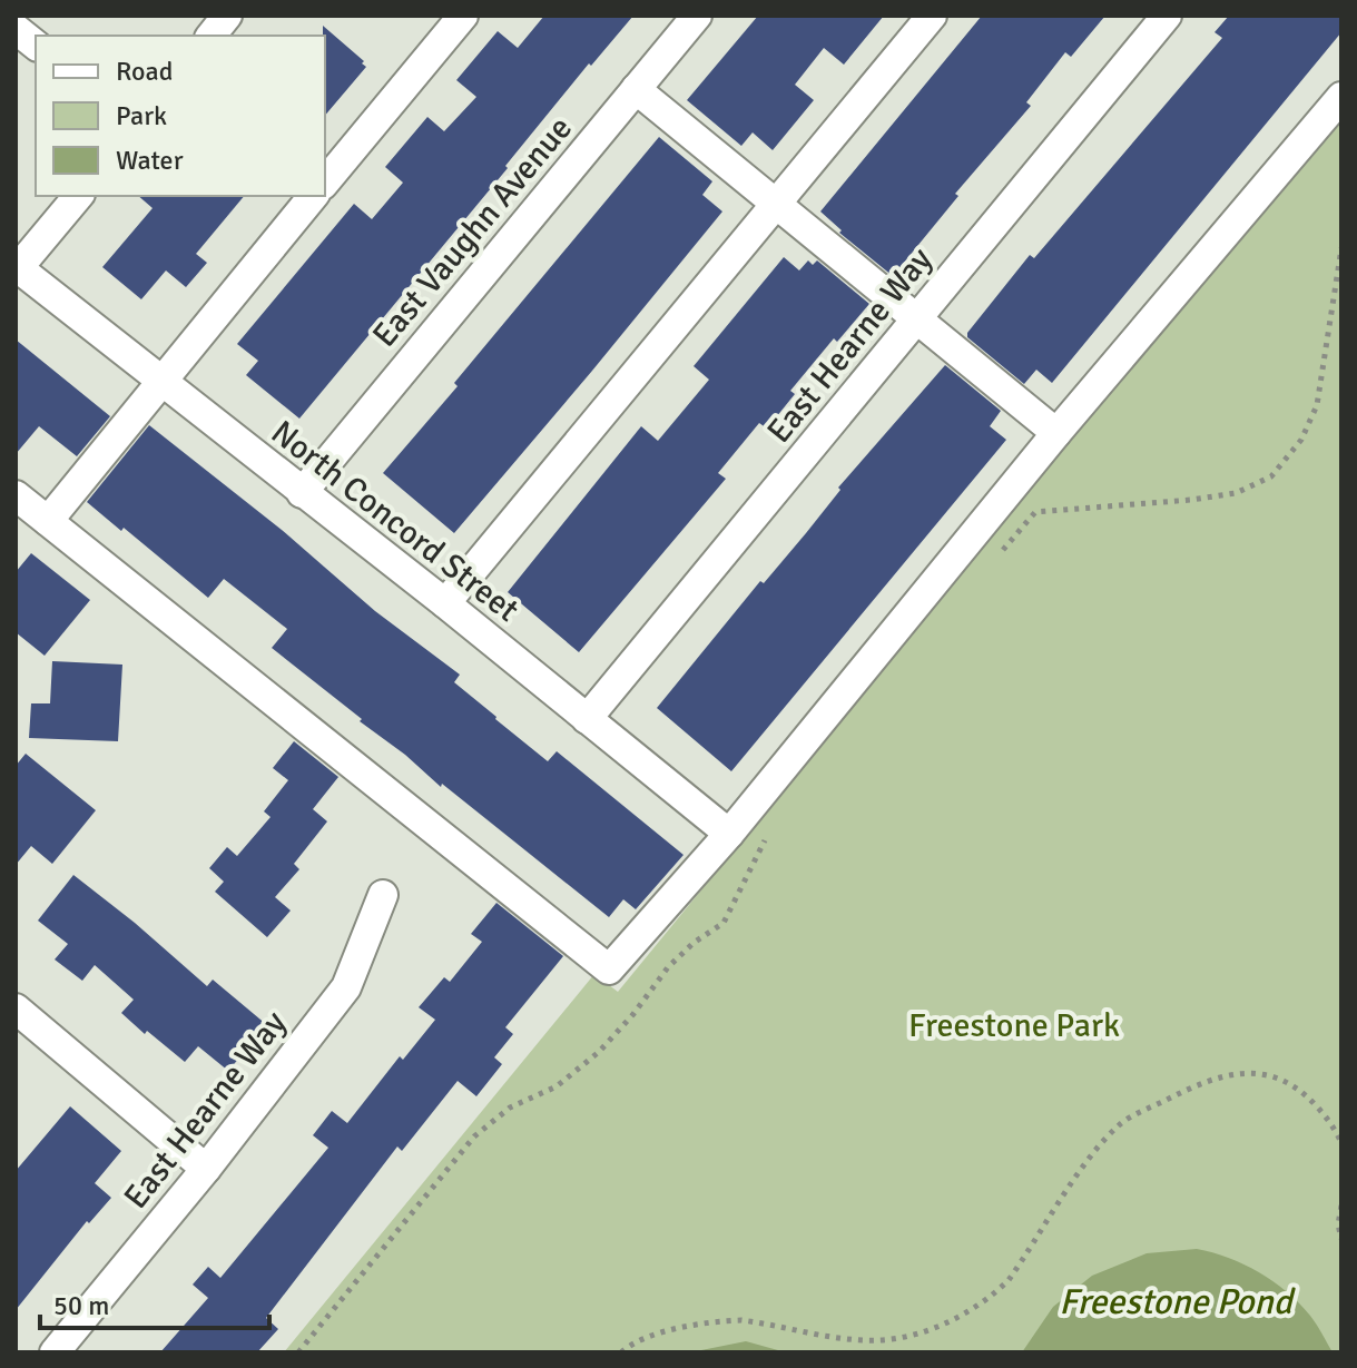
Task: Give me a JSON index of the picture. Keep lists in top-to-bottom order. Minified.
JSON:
{"streets":{"street":["East Vaughn Avenue","East Hearne Way","North Concord Street"]},"crossings":[["East Vaughn Avenue","North Concord Street"],["East Hearne Way","North Concord Street"]],"water":["Freestone Pond"],"parks":["Freestone Park"],"legend":["Road","Park","Water"],"scale_bar":"50 m"}
